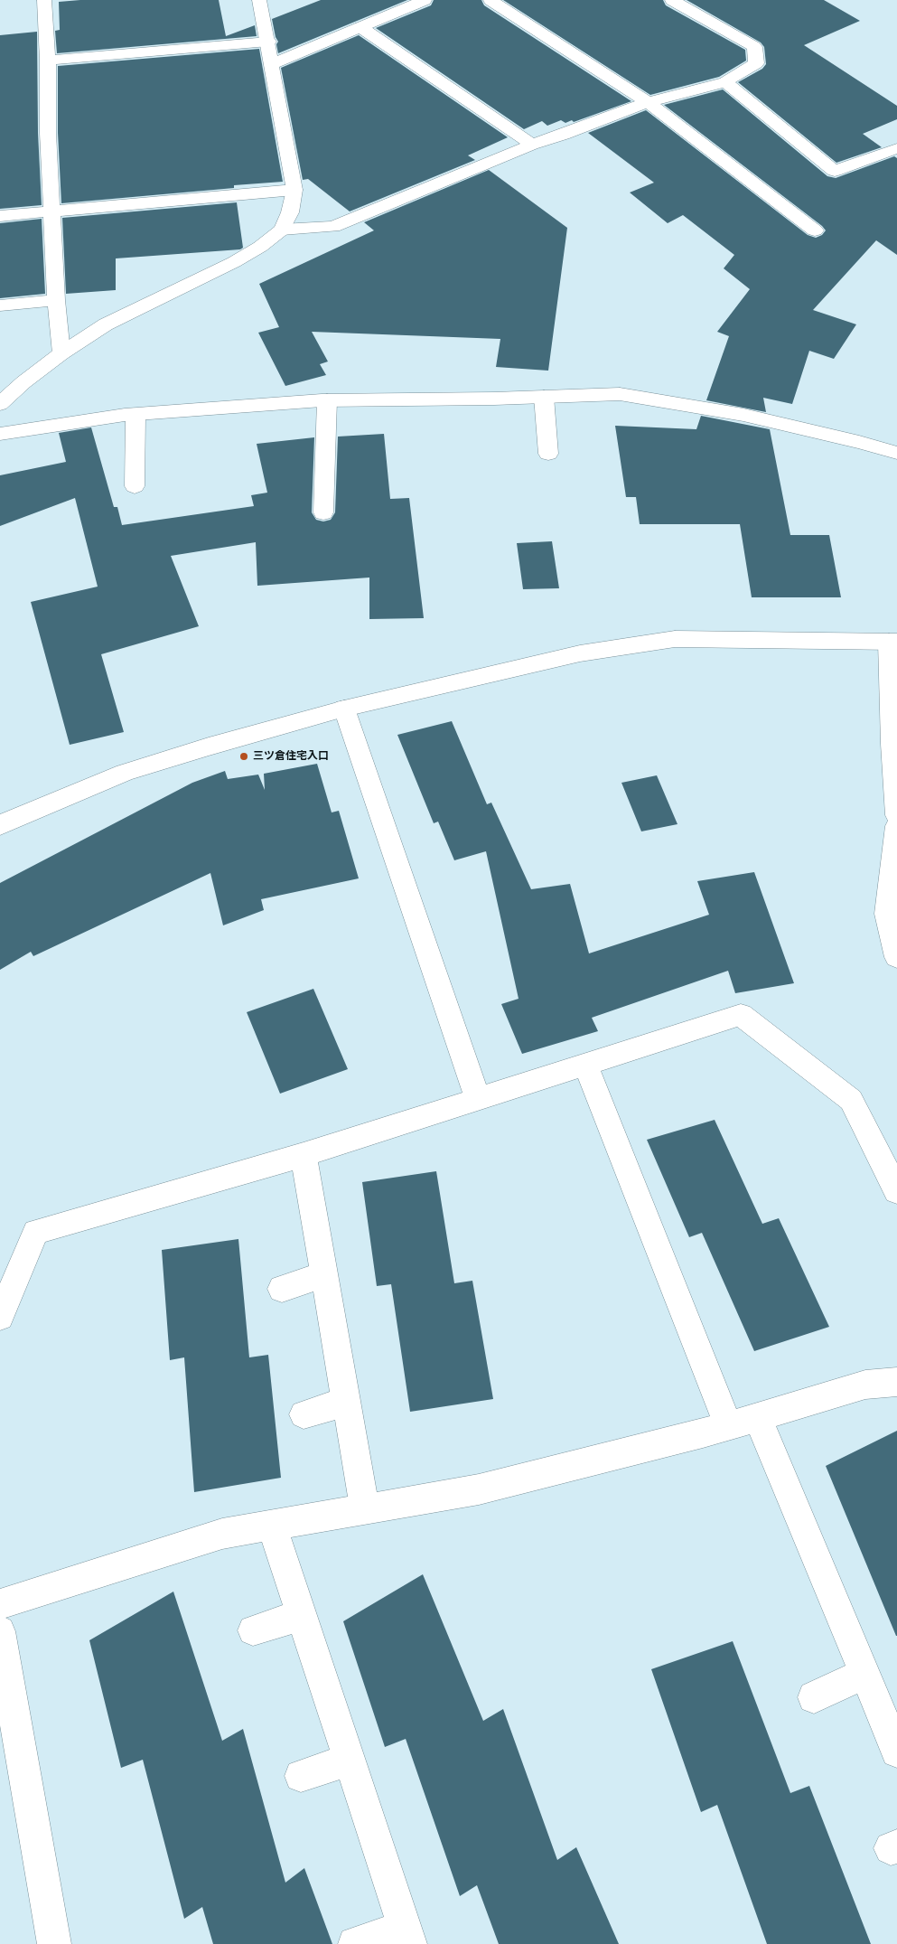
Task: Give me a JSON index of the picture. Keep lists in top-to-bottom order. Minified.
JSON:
{"places":["三ツ倉住宅入口"]}
